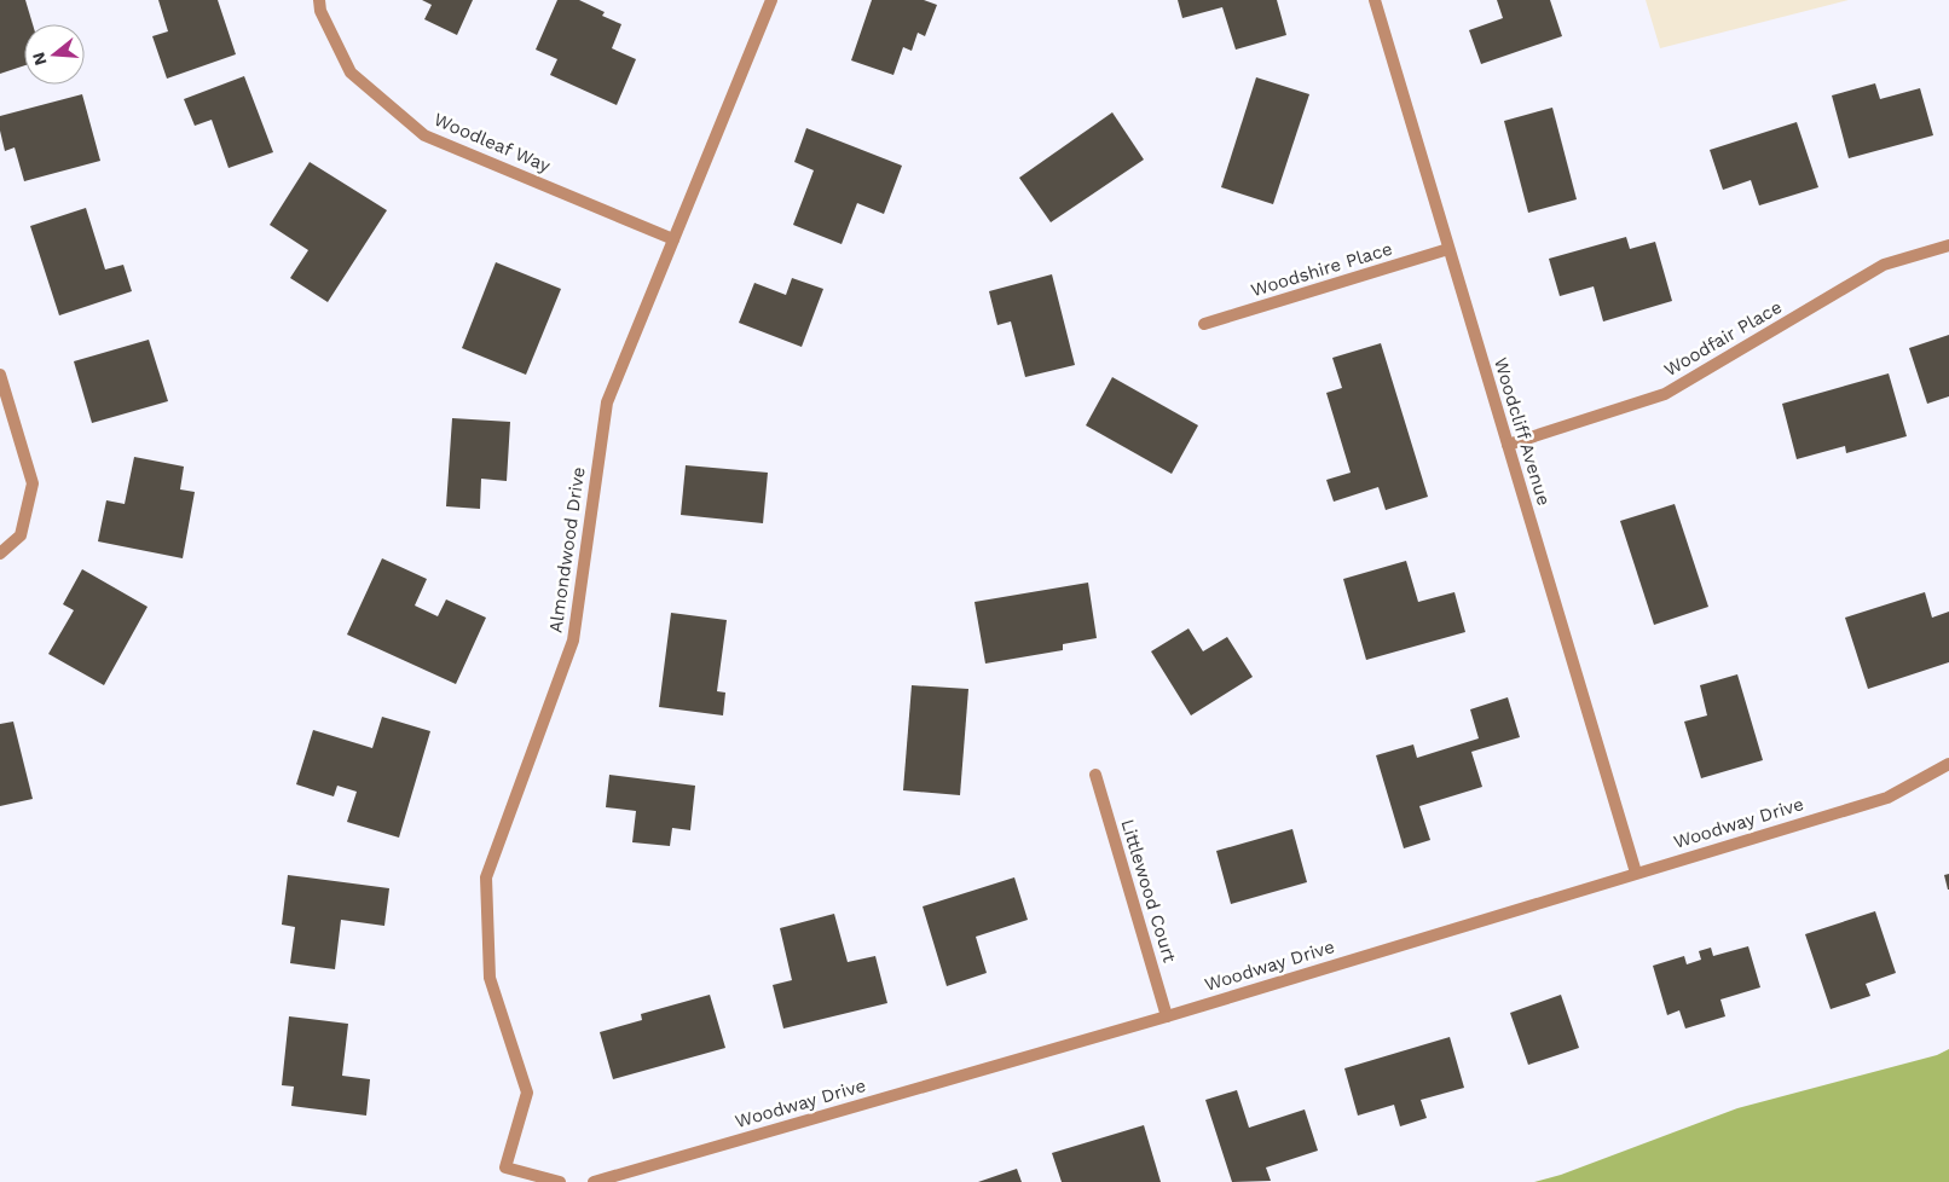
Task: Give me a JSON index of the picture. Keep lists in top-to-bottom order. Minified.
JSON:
{"streets":{"street":["Woodleaf Way","Woodshire Place","Woodfair Place","Woodcliff Avenue","Almondwood Drive","Woodway Drive","Littlewood Court"]},"crossings":[["Woodleaf Way","Almondwood Drive"],["Woodshire Place","Woodcliff Avenue"],["Woodfair Place","Woodcliff Avenue"],["Woodcliff Avenue","Woodway Drive"],["Woodway Drive","Littlewood Court"]],"north":"left"}
